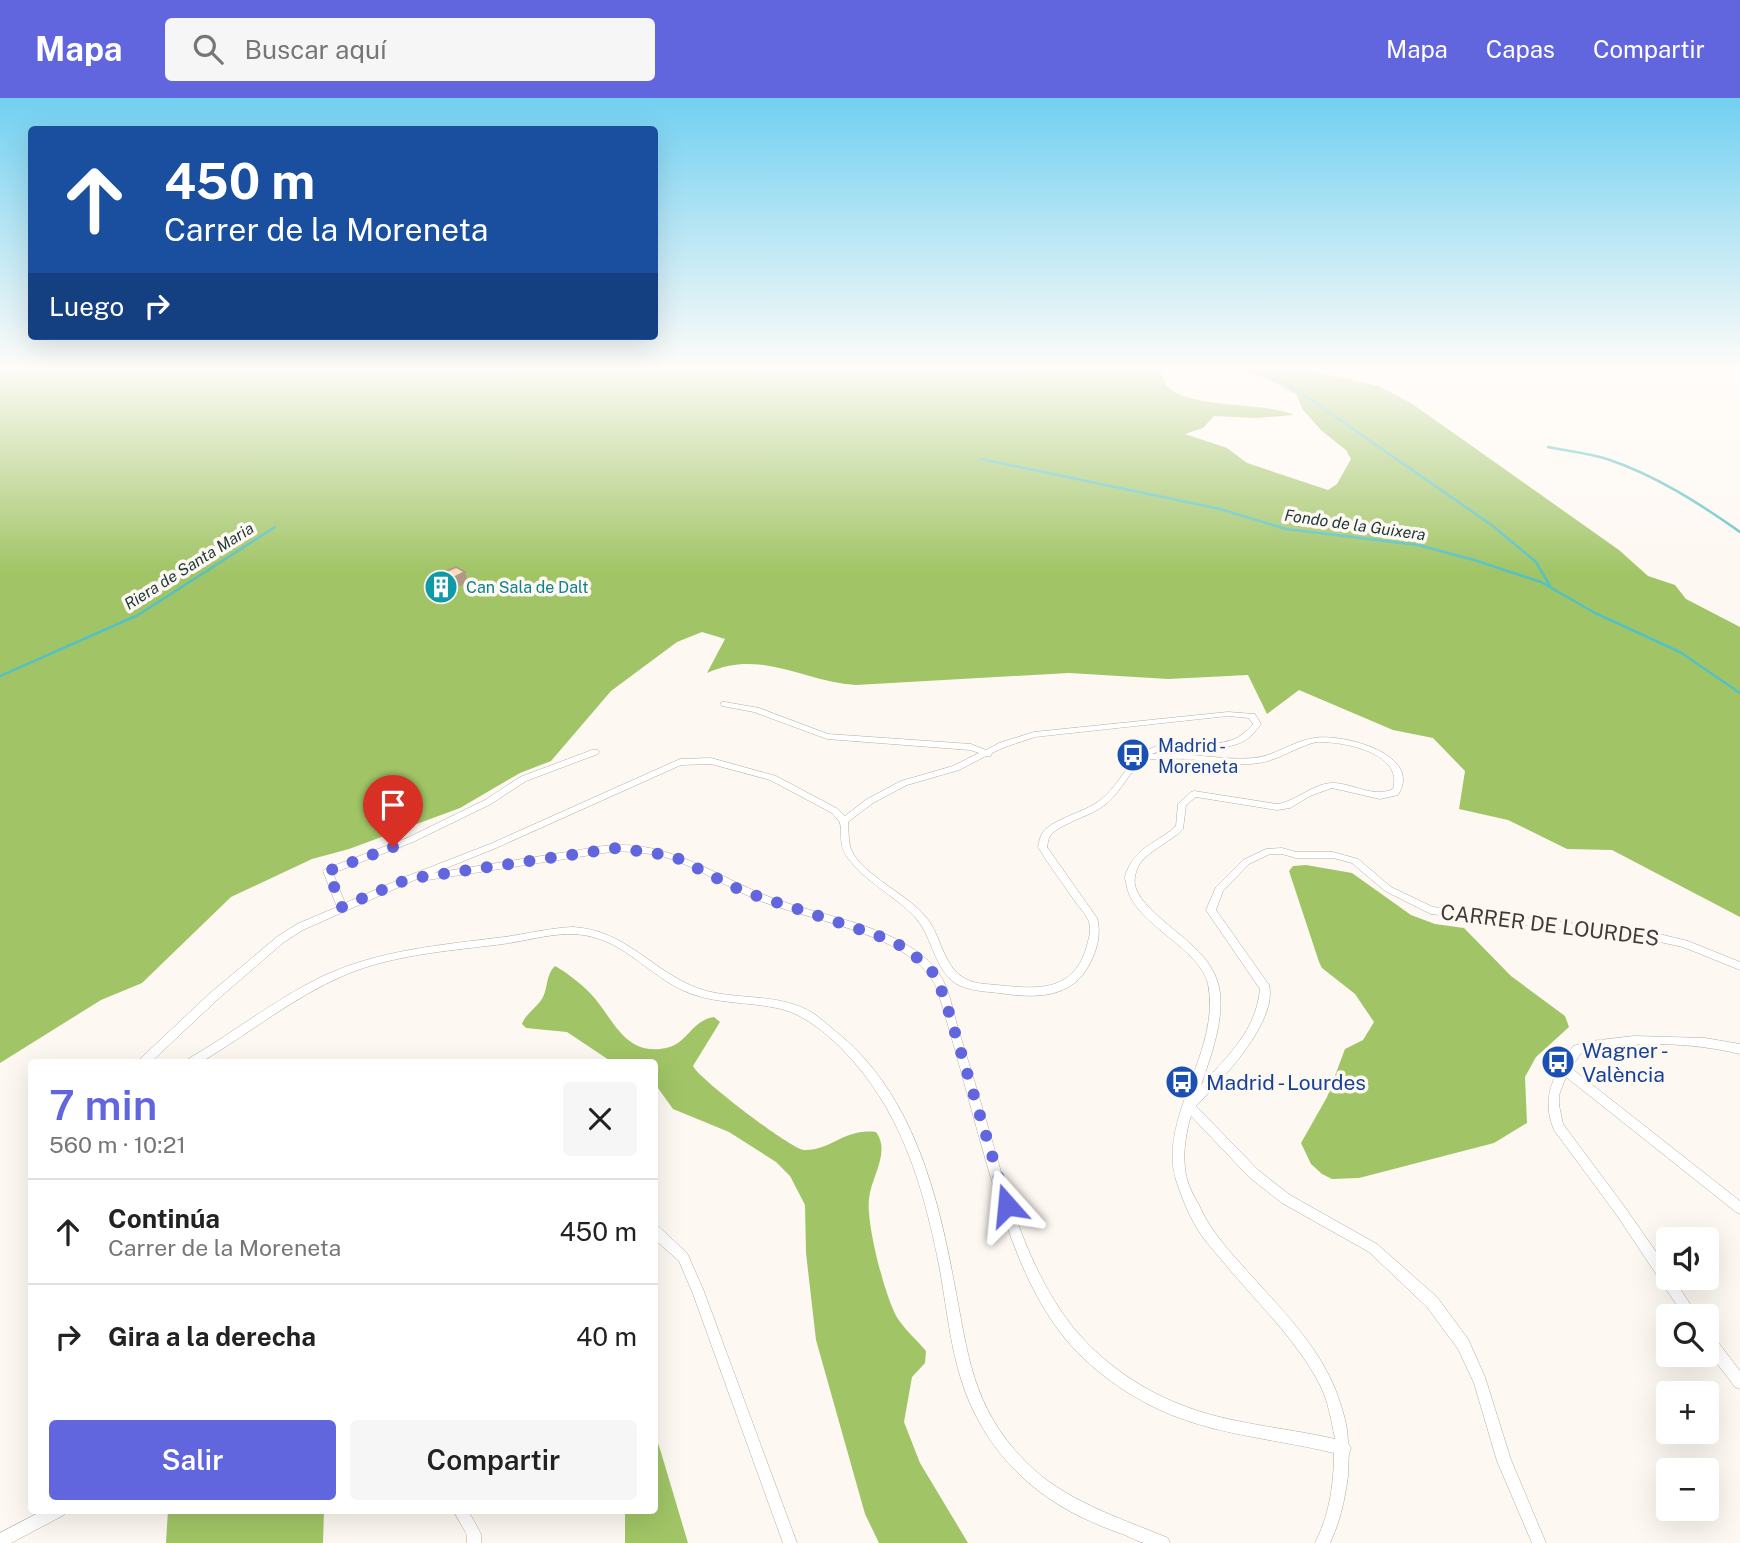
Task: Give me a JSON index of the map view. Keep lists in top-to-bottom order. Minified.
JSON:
{"streets":{"street":["CARRER DE LOURDES"]},"water":["Fondo de la Guixera","Riera de Santa Maria"],"places":{"building":["Can Sala de Dalt"],"bus stop":["Madrid - Moreneta","Wagner - València","Madrid - Lourdes"]},"page":{"header":"Mapa","search":"Buscar aquí","nav":["Mapa","Capas","Compartir"],"turn":["450 m","Carrer de la Moreneta"],"then":"Luego","heading":["7 min","560 m · 10:21"],"list":[{"name":"Continúa","note":"Carrer de la Moreneta","value":"450 m"},{"name":"Gira a la derecha","value":"40 m"}],"map_buttons":["+","−"],"buttons":["Salir","Compartir"]}}
